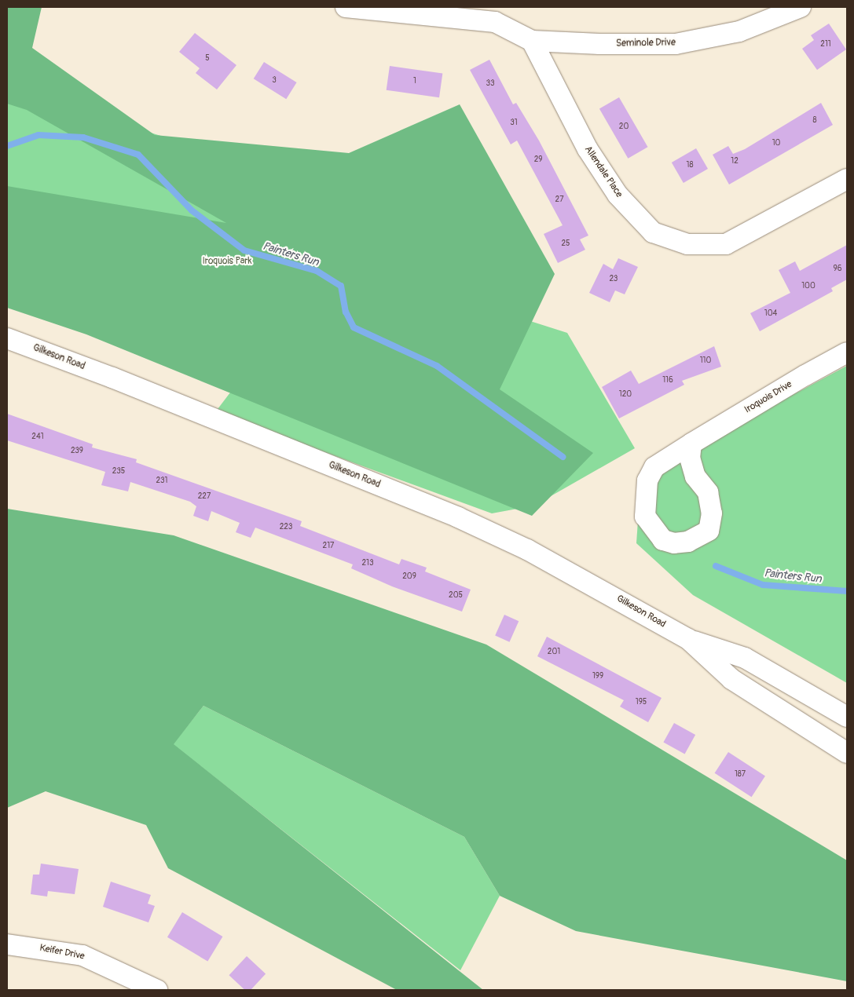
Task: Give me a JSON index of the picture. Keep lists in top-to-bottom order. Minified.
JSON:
{"streets":{"street":["Seminole Drive","Allendale Place","Gilkeson Road","Iroquois Drive","Keifer Drive"]},"crossings":[["Seminole Drive","Allendale Place"]],"water":["Painters Run"],"parks":["Iroquois Park"],"house_numbers":["211","5","3","1","33","8","31","20","10","29","12","18","27","25","96","23","100","104","110","116","120","241","239","235","231","227","223","217","213","209","205","201","199","195","187"]}
